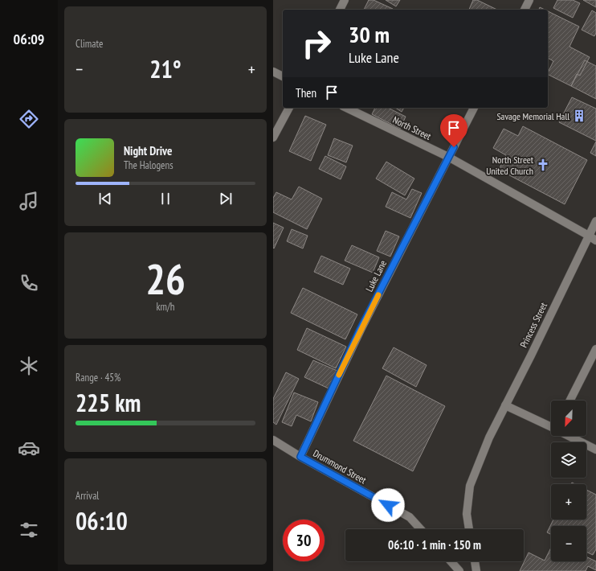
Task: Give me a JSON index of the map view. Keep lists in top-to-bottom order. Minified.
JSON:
{"streets":{"street":["North Street","Luke Lane","Princess Street","Drummond Street"]},"crossings":[["North Street","Luke Lane"],["North Street","Princess Street"],["Luke Lane","Drummond Street"]],"places":{"building":["Savage Memorial Hall"],"church":["North Street United Church"]},"north":"bottom left","page":{"tabs":"06:09","tile":["Climate",["26","km/h"],["Range · 45%","225 km"],["Arrival","06:10"]],"turn":["30 m","Luke Lane"],"heat":["−","21°","+"],"then":"Then","song":["Night Drive","The Halogens"],"map_buttons":["+","−"],"limit":"30","trip":"06:10 · 1 min · 150 m"}}
